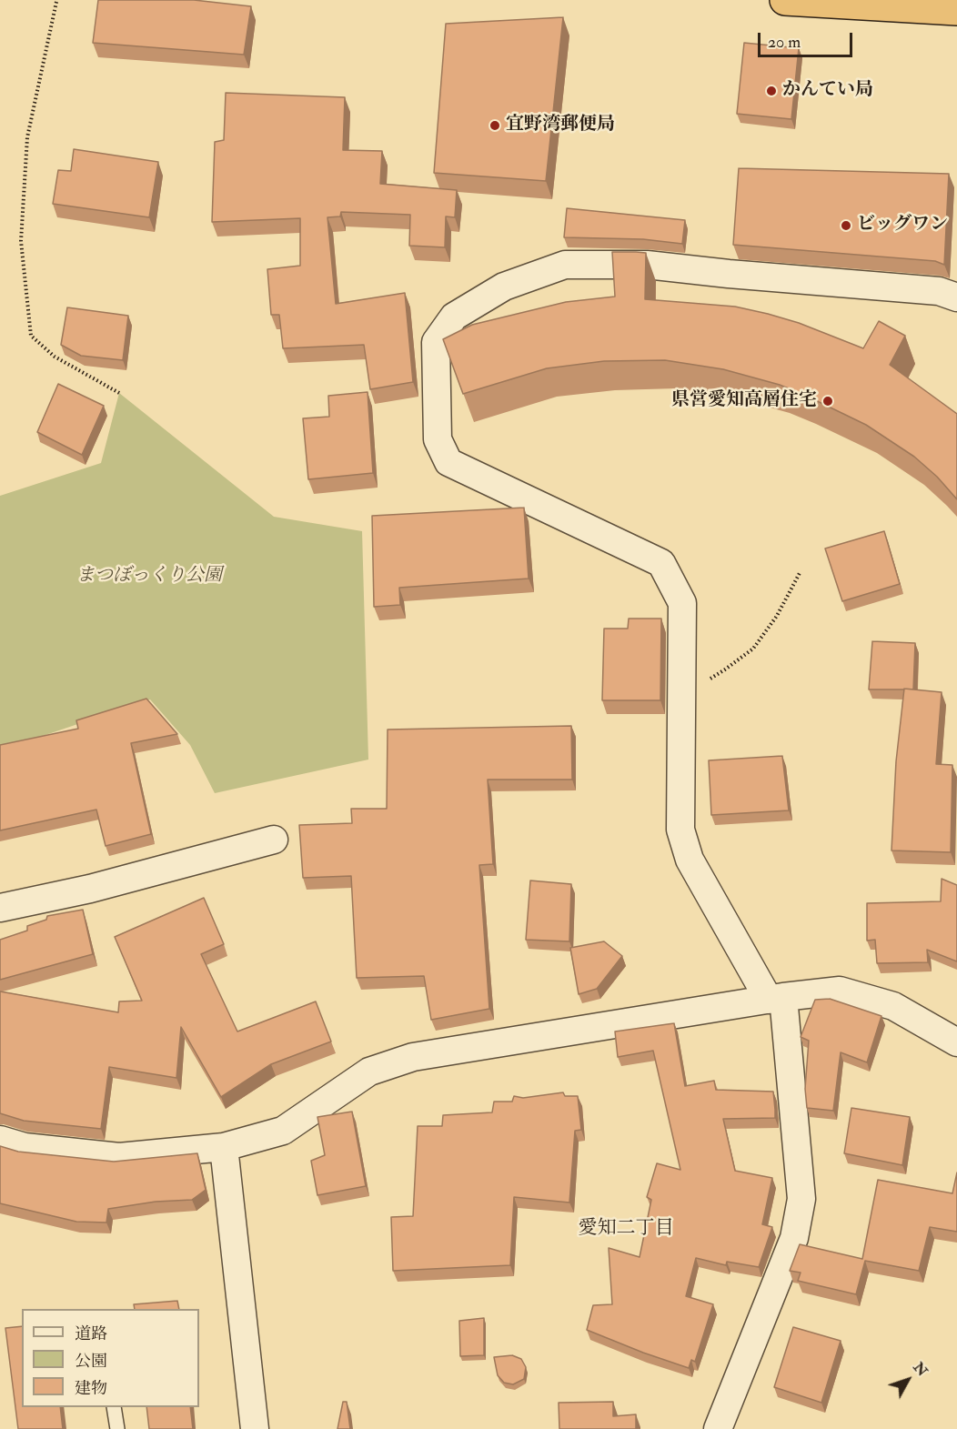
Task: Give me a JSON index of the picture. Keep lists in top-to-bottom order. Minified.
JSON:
{"districts":["愛知二丁目"],"parks":["まつぼっくり公園"],"places":["かんてい局","宜野湾郵便局","ビッグワン","県営愛知高層住宅"],"legend":["道路","公園","建物"],"scale_bar":"20 m","north":"top right"}
